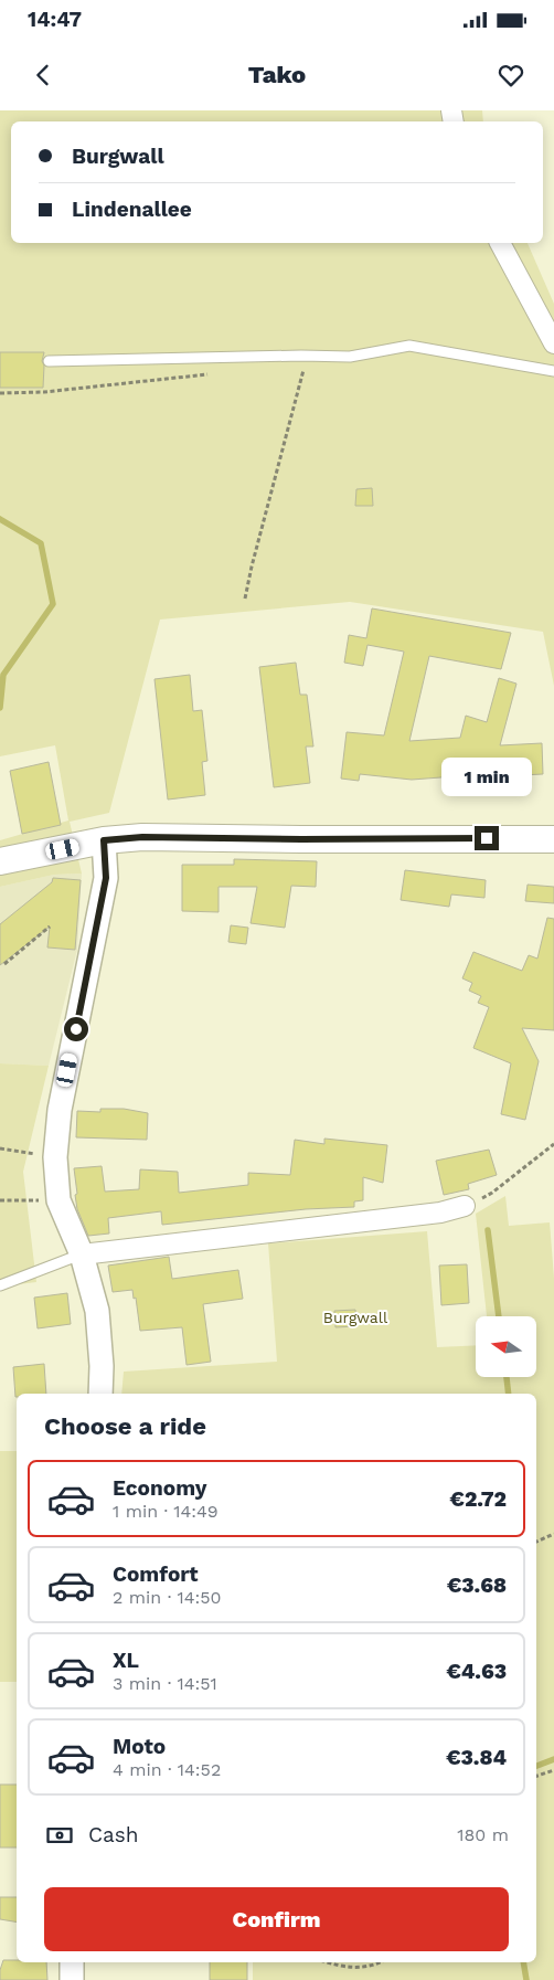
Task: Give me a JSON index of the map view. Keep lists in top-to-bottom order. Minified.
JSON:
{"parks":["Burgwall"],"north":"left","page":{"status":"14:47","header":"Tako","banner":["Burgwall","Lindenallee"],"bubble":"1 min","heading":"Choose a ride","list":[{"name":"Economy","note":"1 min · 14:49","value":"€2.72"},{"name":"Comfort","note":"2 min · 14:50","value":"€3.68"},{"name":"XL","note":"3 min · 14:51","value":"€4.63"},{"name":"Moto","note":"4 min · 14:52","value":"€3.84"}],"pay":["Cash","180 m"],"buttons":"Confirm"}}
